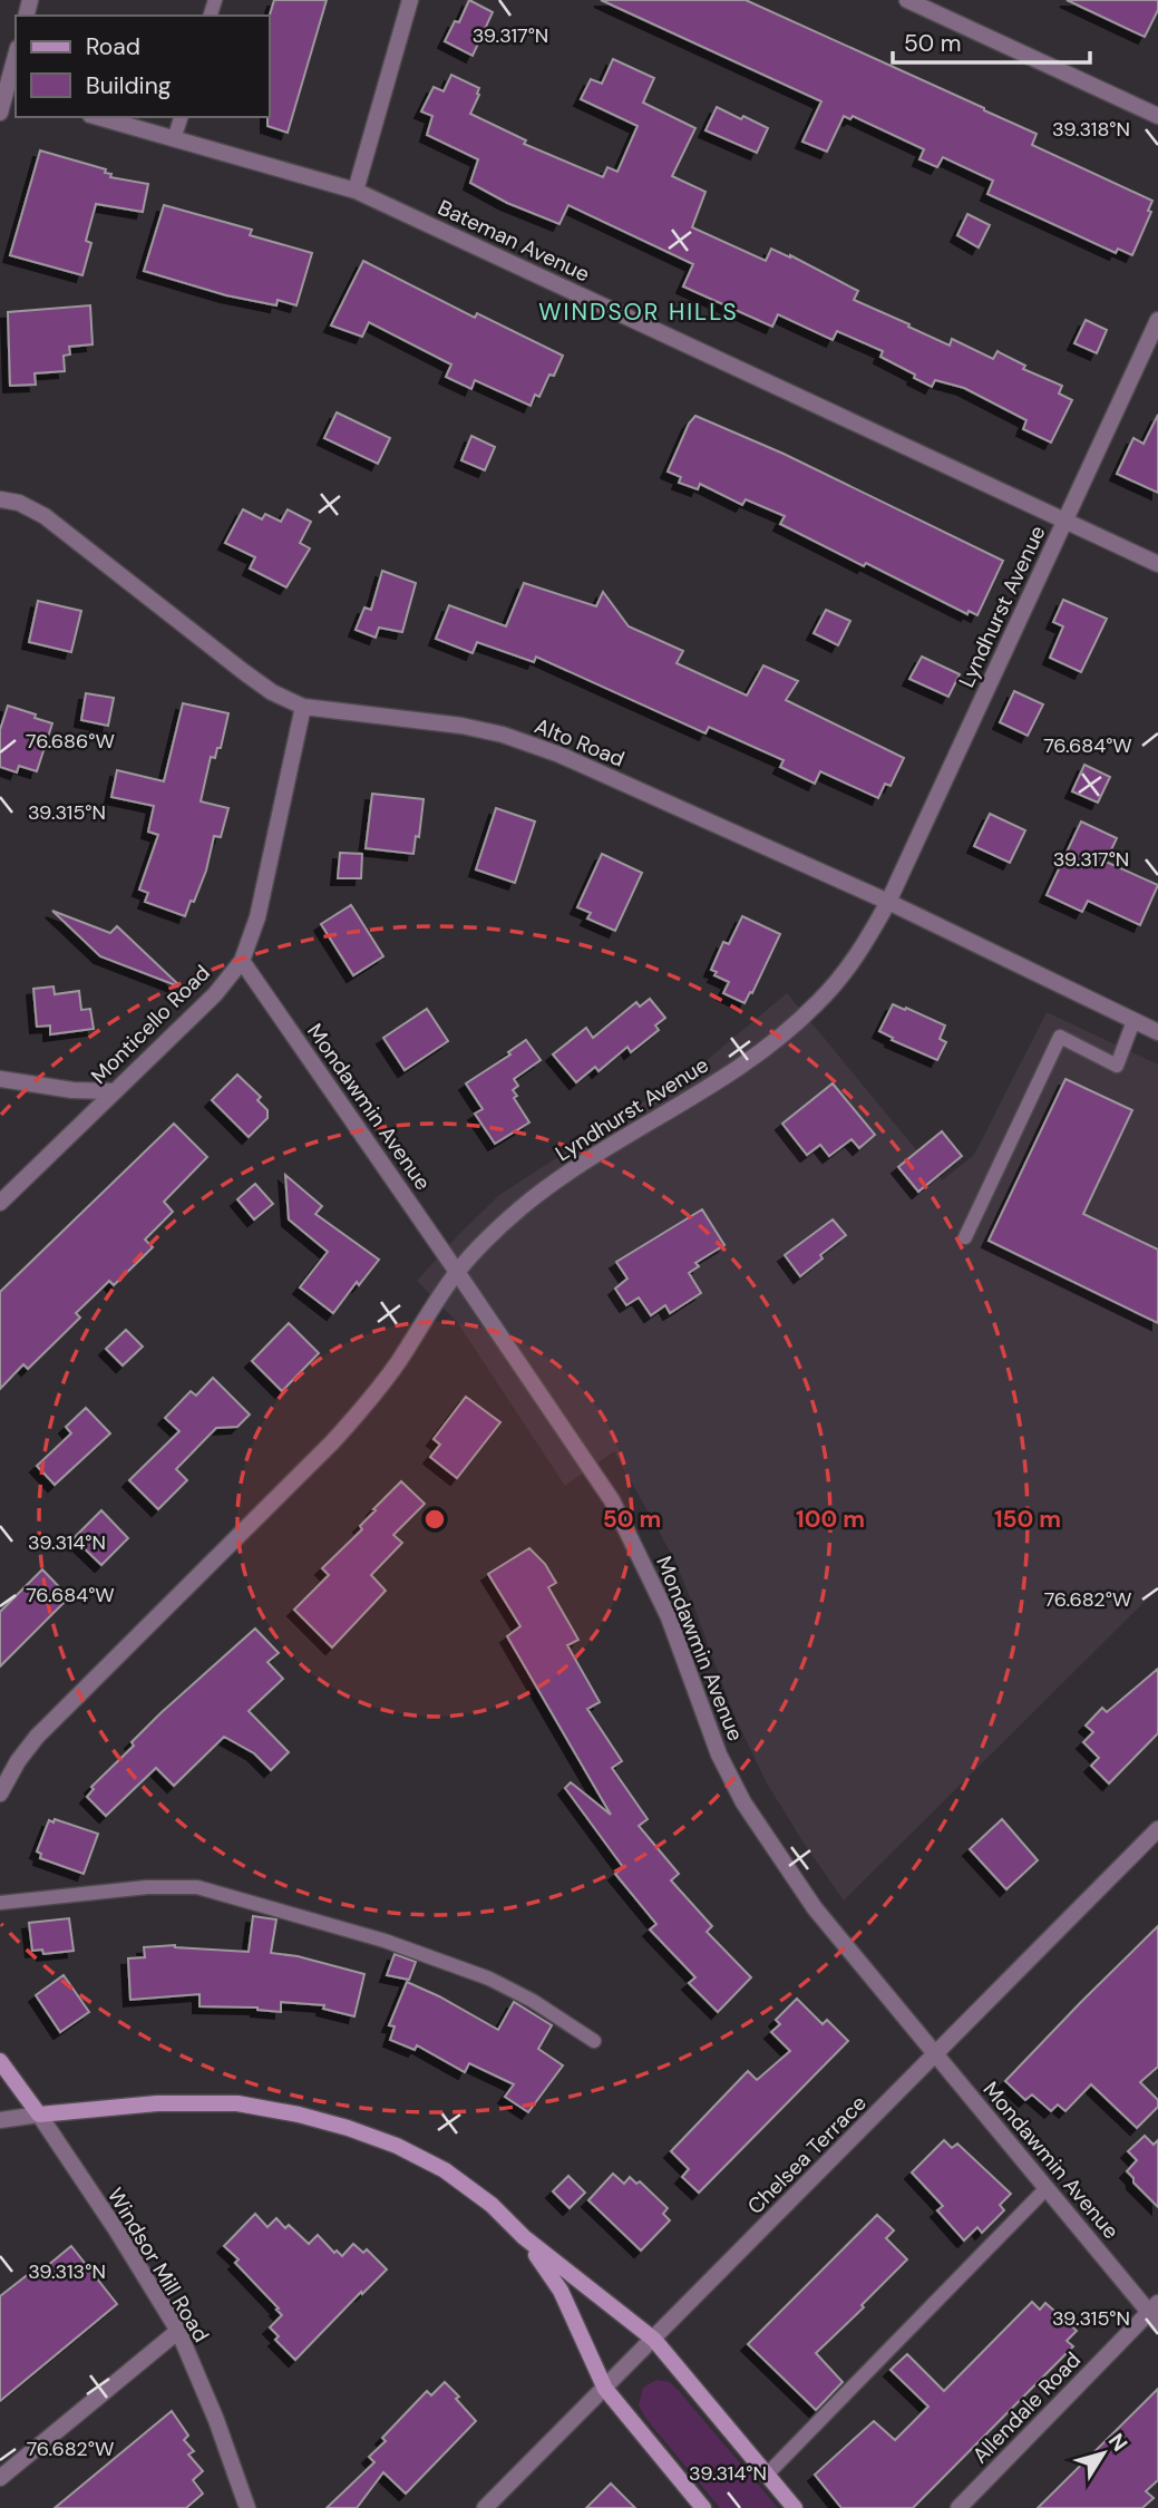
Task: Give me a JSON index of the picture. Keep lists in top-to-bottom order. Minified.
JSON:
{"streets":{"main road":["Windsor Mill Road"],"street":["Bateman Avenue","Lyndhurst Avenue","Alto Road","Monticello Road","Mondawmin Avenue","Chelsea Terrace","Allendale Road"]},"crossings":[["Bateman Avenue","Lyndhurst Avenue"],["Lyndhurst Avenue","Alto Road"],["Lyndhurst Avenue","Mondawmin Avenue"],["Alto Road","Monticello Road"],["Monticello Road","Mondawmin Avenue"],["Mondawmin Avenue","Chelsea Terrace"],["Mondawmin Avenue","Allendale Road"]],"districts":["WINDSOR HILLS"],"legend":["Road","Building"],"scale_bar":"50 m","north":"top right","coordinates":["39.317°N","39.318°N","76.686°W","76.684°W","39.315°N","39.314°N","76.682°W","39.313°N"],"rings":["50 m","100 m","150 m"]}
